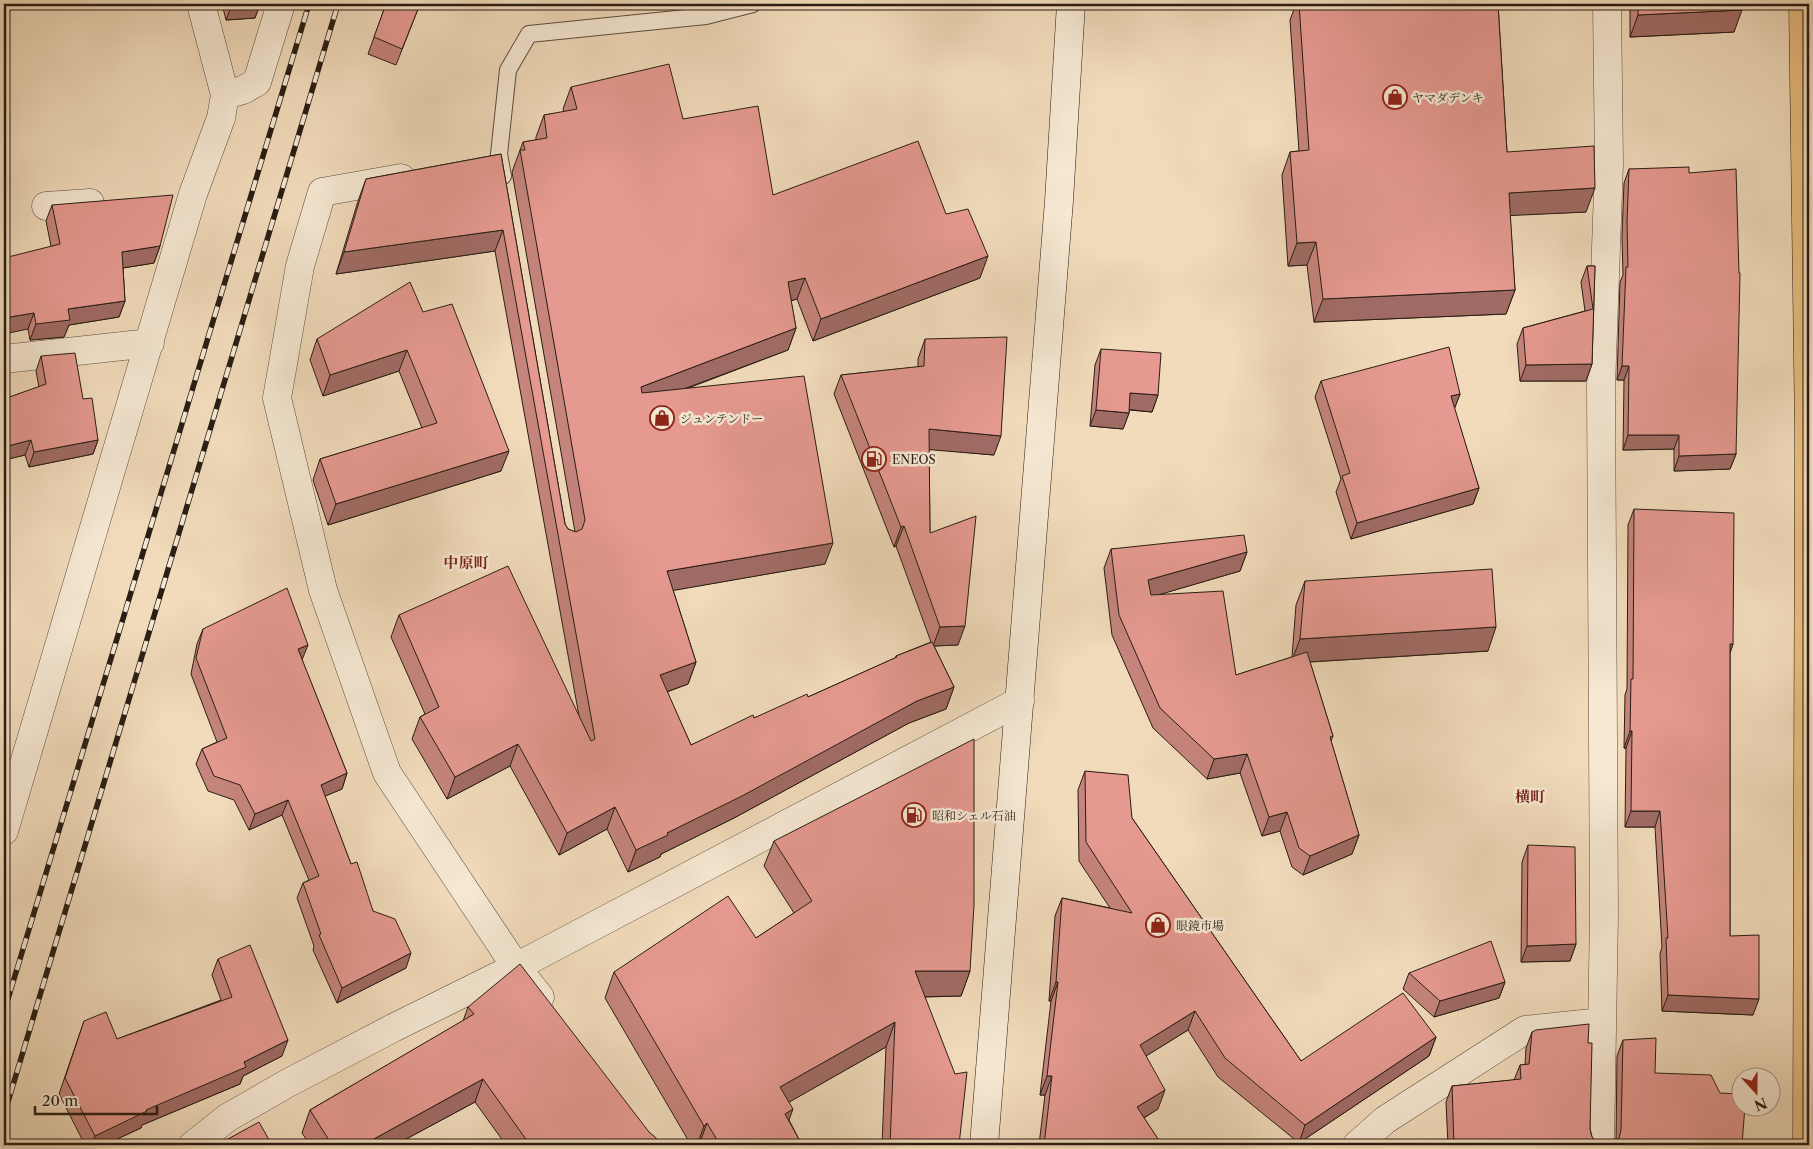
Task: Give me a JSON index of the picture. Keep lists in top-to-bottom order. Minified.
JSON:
{"districts":["中原町","横町"],"places":{"shop":["ヤマダデンキ","ジュンテンドー","眼鏡市場"],"fuel station":["ENEOS","昭和シェル石油"]},"scale_bar":"20 m","north":"bottom"}
